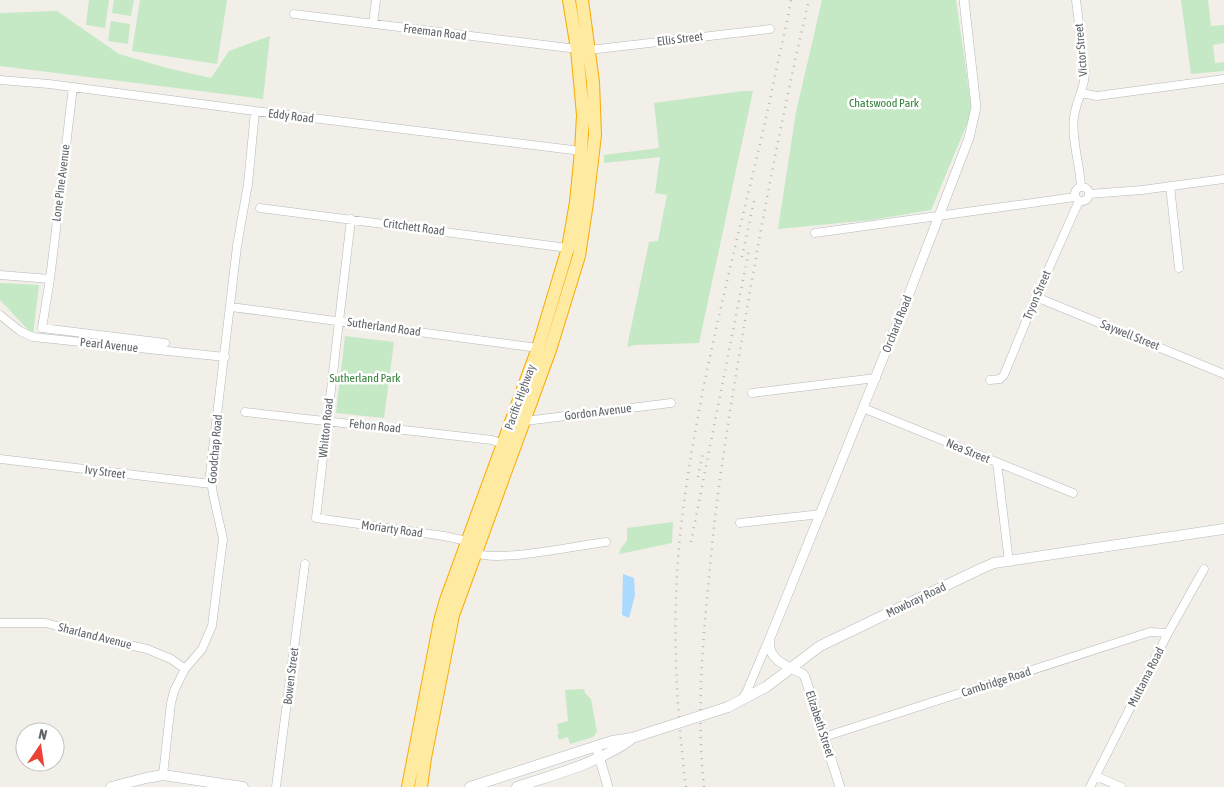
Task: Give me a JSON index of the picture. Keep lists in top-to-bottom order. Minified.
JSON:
{"streets":{"highway":["Pacific Highway"],"main road":["Mowbray Road"],"street":["Freeman Road","Ellis Street","Victor Street","Eddy Road","Lone Pine Avenue","Critchett Road","Tryon Street","Orchard Road","Sutherland Road","Saywell Street","Pearl Avenue","Gordon Avenue","Fehon Road","Whitton Road","Goodchap Road","Nea Street","Ivy Street","Moriarty Road","Sharland Avenue","Bowen Street","Muttama Road","Cambridge Road","Elizabeth Street"]},"crossings":[["Freeman Road","Ellis Street"],["Freeman Road","Pacific Highway"],["Ellis Street","Pacific Highway"],["Victor Street","Tryon Street"],["Eddy Road","Lone Pine Avenue"],["Eddy Road","Pacific Highway"],["Eddy Road","Goodchap Road"],["Lone Pine Avenue","Pearl Avenue"],["Critchett Road","Pacific Highway"],["Critchett Road","Whitton Road"],["Tryon Street","Saywell Street"],["Orchard Road","Nea Street"],["Orchard Road","Mowbray Road"],["Sutherland Road","Pacific Highway"],["Sutherland Road","Whitton Road"],["Sutherland Road","Goodchap Road"],["Pearl Avenue","Goodchap Road"],["Pacific Highway","Gordon Avenue"],["Pacific Highway","Fehon Road"],["Pacific Highway","Moriarty Road"],["Fehon Road","Whitton Road"],["Whitton Road","Moriarty Road"],["Goodchap Road","Ivy Street"],["Goodchap Road","Sharland Avenue"],["Mowbray Road","Elizabeth Street"],["Muttama Road","Cambridge Road"],["Cambridge Road","Elizabeth Street"]],"parks":["Chatswood Park","Sutherland Park"],"north":"top"}
